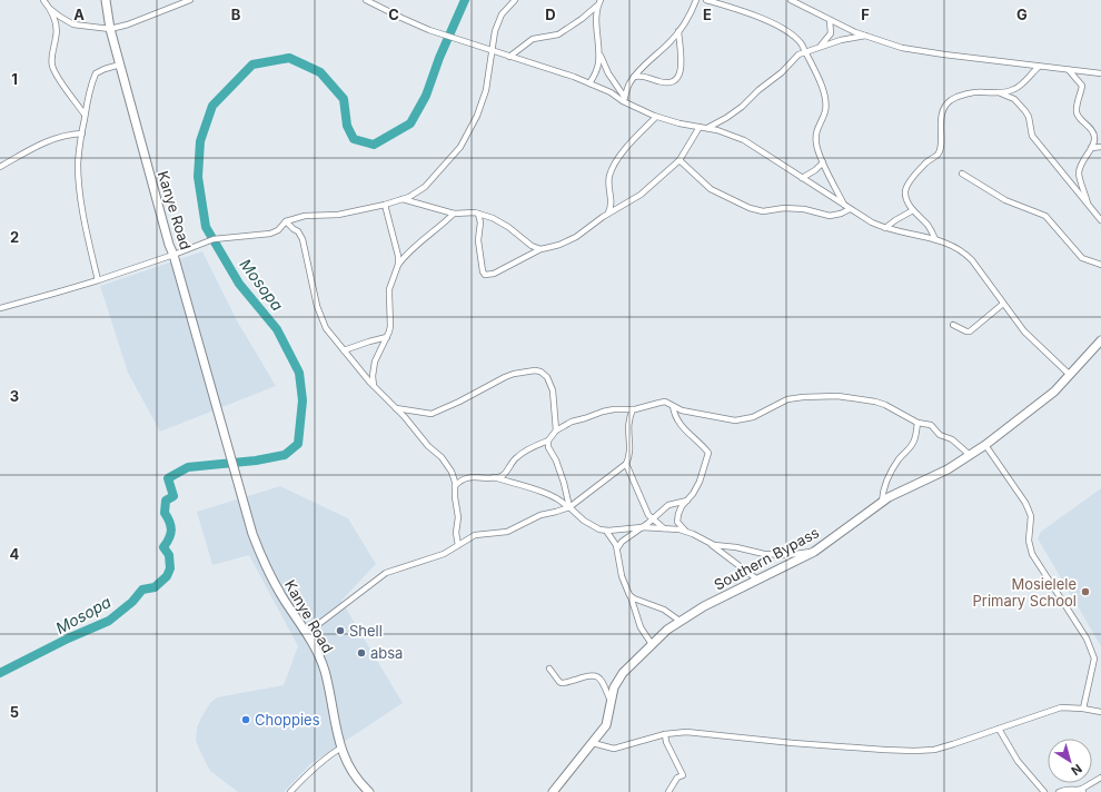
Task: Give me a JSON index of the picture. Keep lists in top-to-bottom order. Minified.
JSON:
{"streets":{"main road":["Kanye Road","Southern Bypass"]},"water":["Mosopa"],"places":["Mosielele Primary School","Shell","absa","Choppies"],"north":"bottom right","grid":{"columns":["A","B","C","D","E","F","G"],"rows":["1","2","3","4","5"]}}
